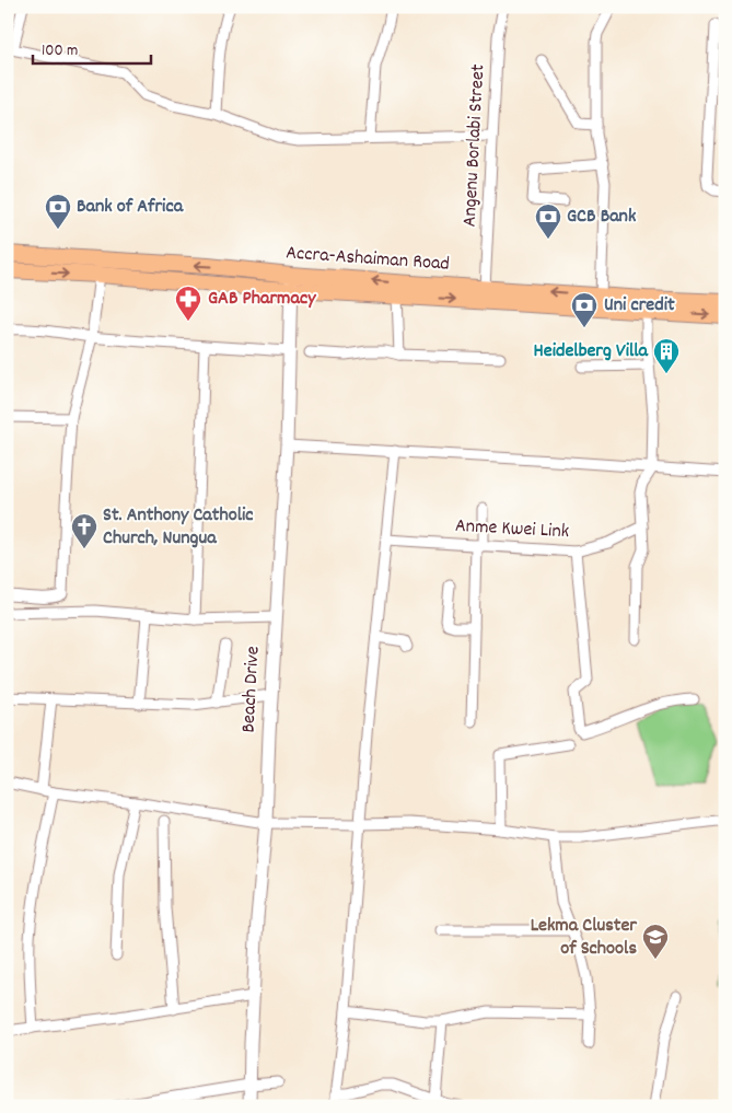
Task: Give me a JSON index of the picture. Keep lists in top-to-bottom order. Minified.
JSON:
{"streets":{"main road":["Accra-Ashaiman Road"],"street":["Angenu Borlabi Street","Anme Kwei Link","Beach Drive"]},"crossings":[["Angenu Borlabi Street","Accra-Ashaiman Road"],["Accra-Ashaiman Road","Beach Drive"]],"places":{"bank":["Bank of Africa","GCB Bank","Uni credit"],"pharmacy":["GAB Pharmacy"],"building":["Heidelberg Villa"],"church":["St. Anthony Catholic Church, Nungua"],"school or university":["Lekma Cluster of Schools"]},"scale_bar":"100 m"}
